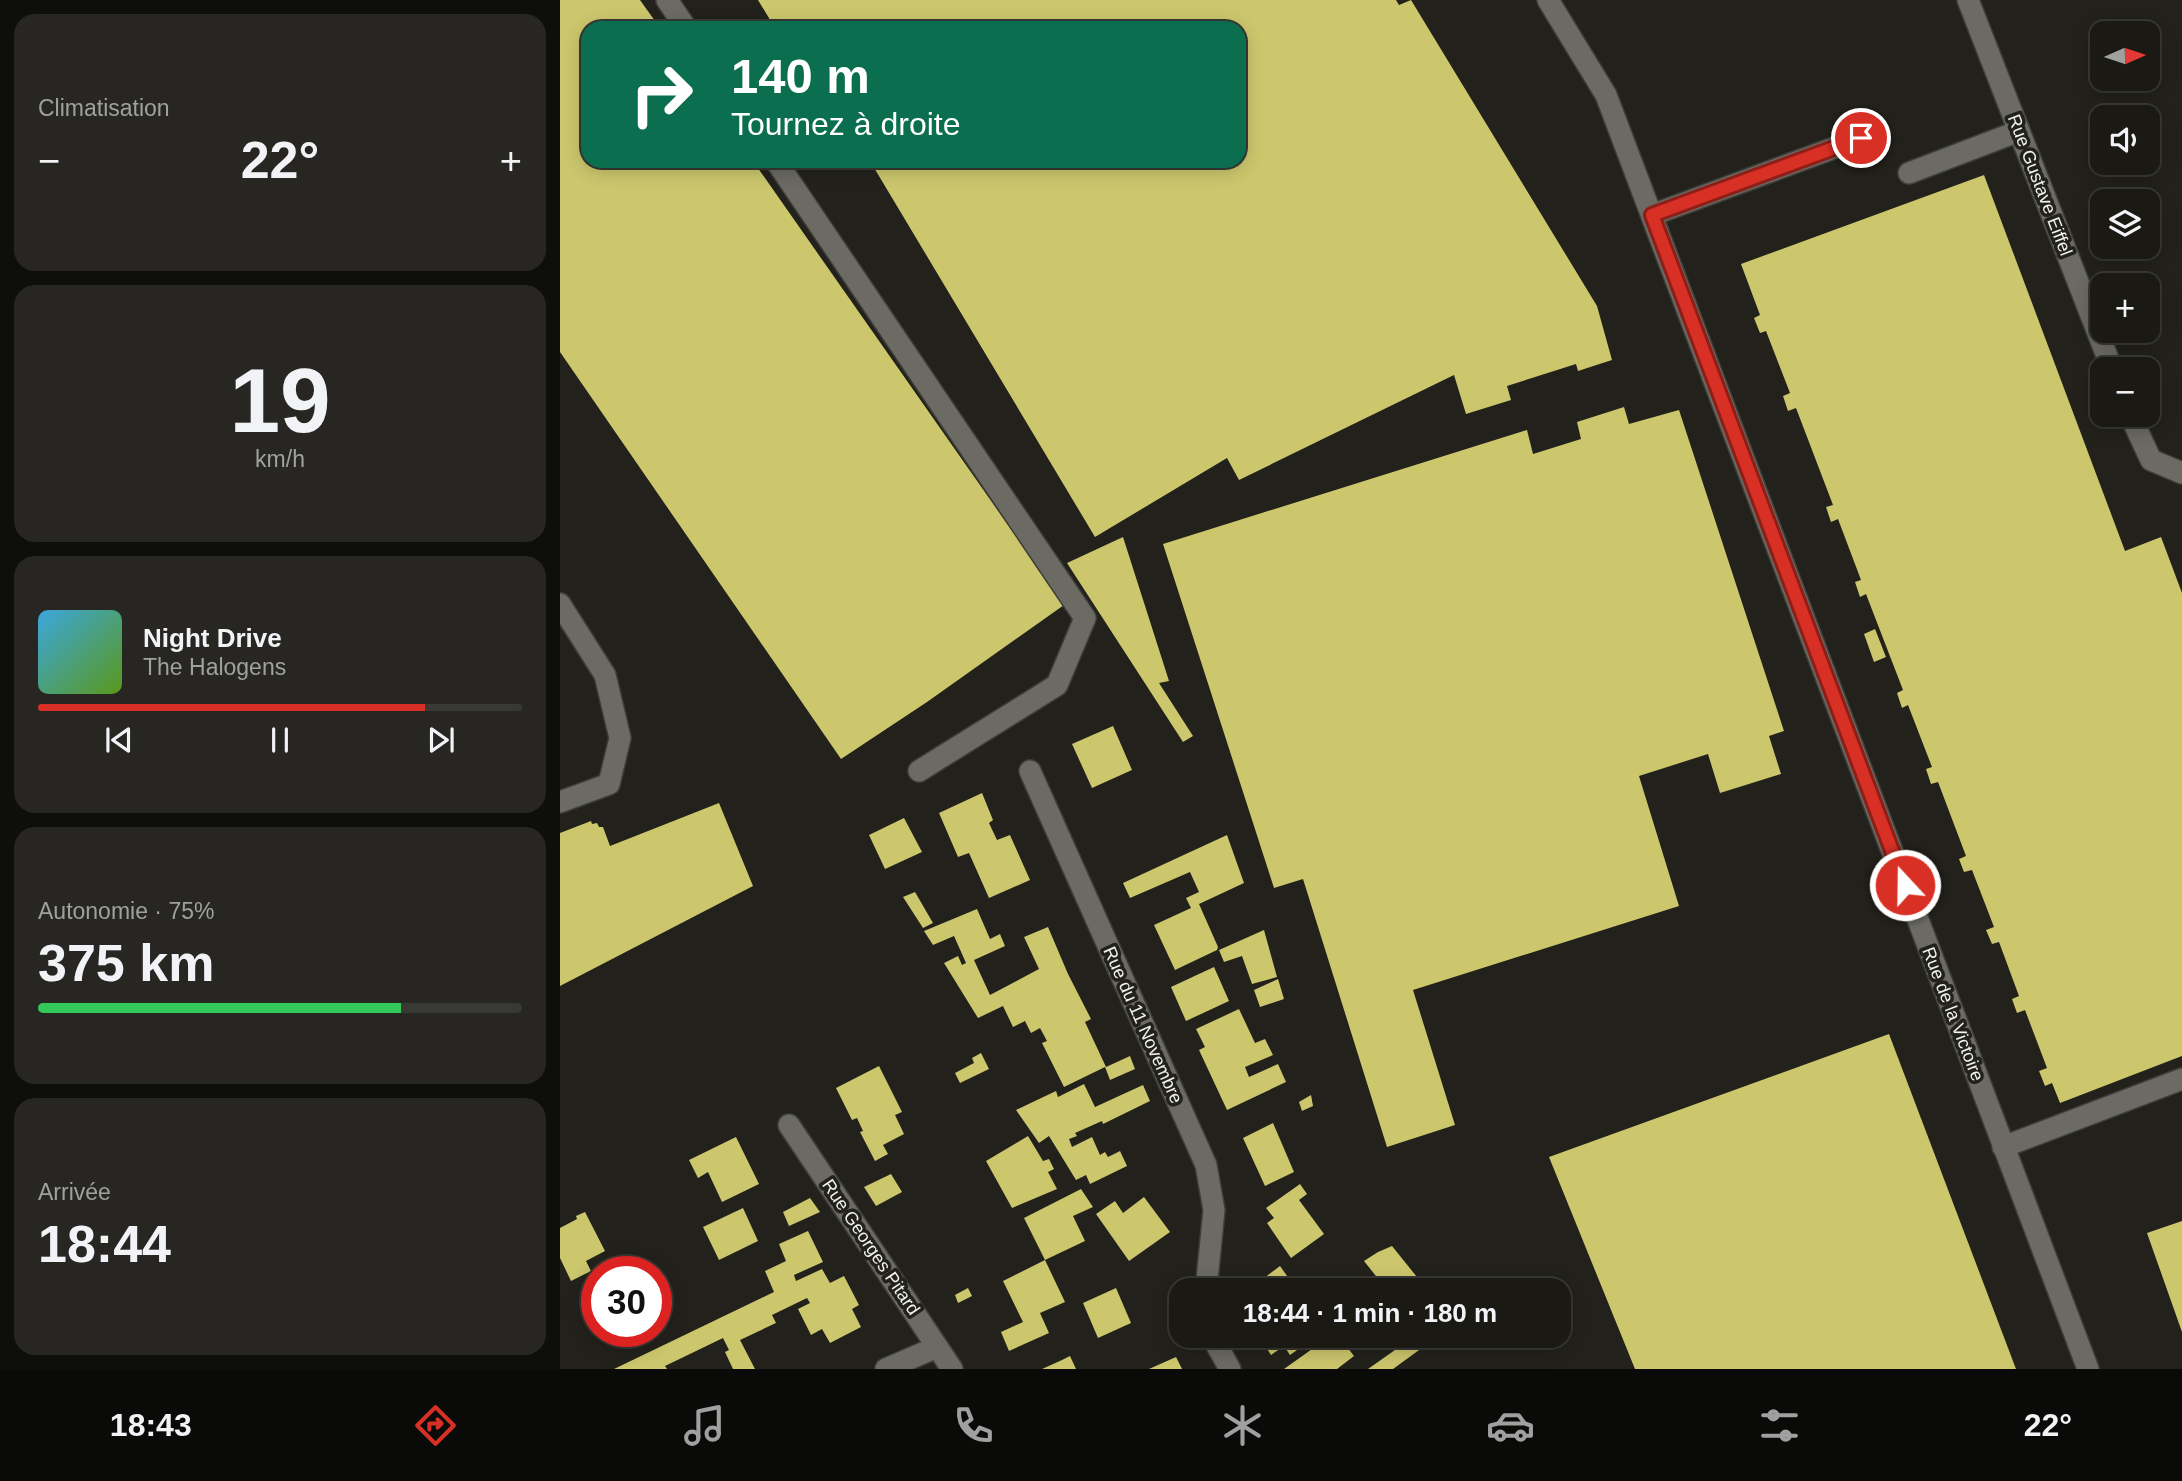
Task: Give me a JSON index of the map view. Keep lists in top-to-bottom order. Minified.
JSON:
{"streets":{"street":["Rue Gustave Eiffel","Rue de la Victoire","Rue du 11 Novembre","Rue Georges Pitard"]},"north":"right","page":{"tile":["Climatisation",["19","km/h"],["Autonomie · 75%","375 km"],["Arrivée","18:44"]],"map_buttons":["+","−"],"turn":["140 m","Tournez à droite"],"heat":["−","22°","+"],"song":["Night Drive","The Halogens"],"limit":"30","trip":"18:44 · 1 min · 180 m","tabs":["18:43","22°"]}}
